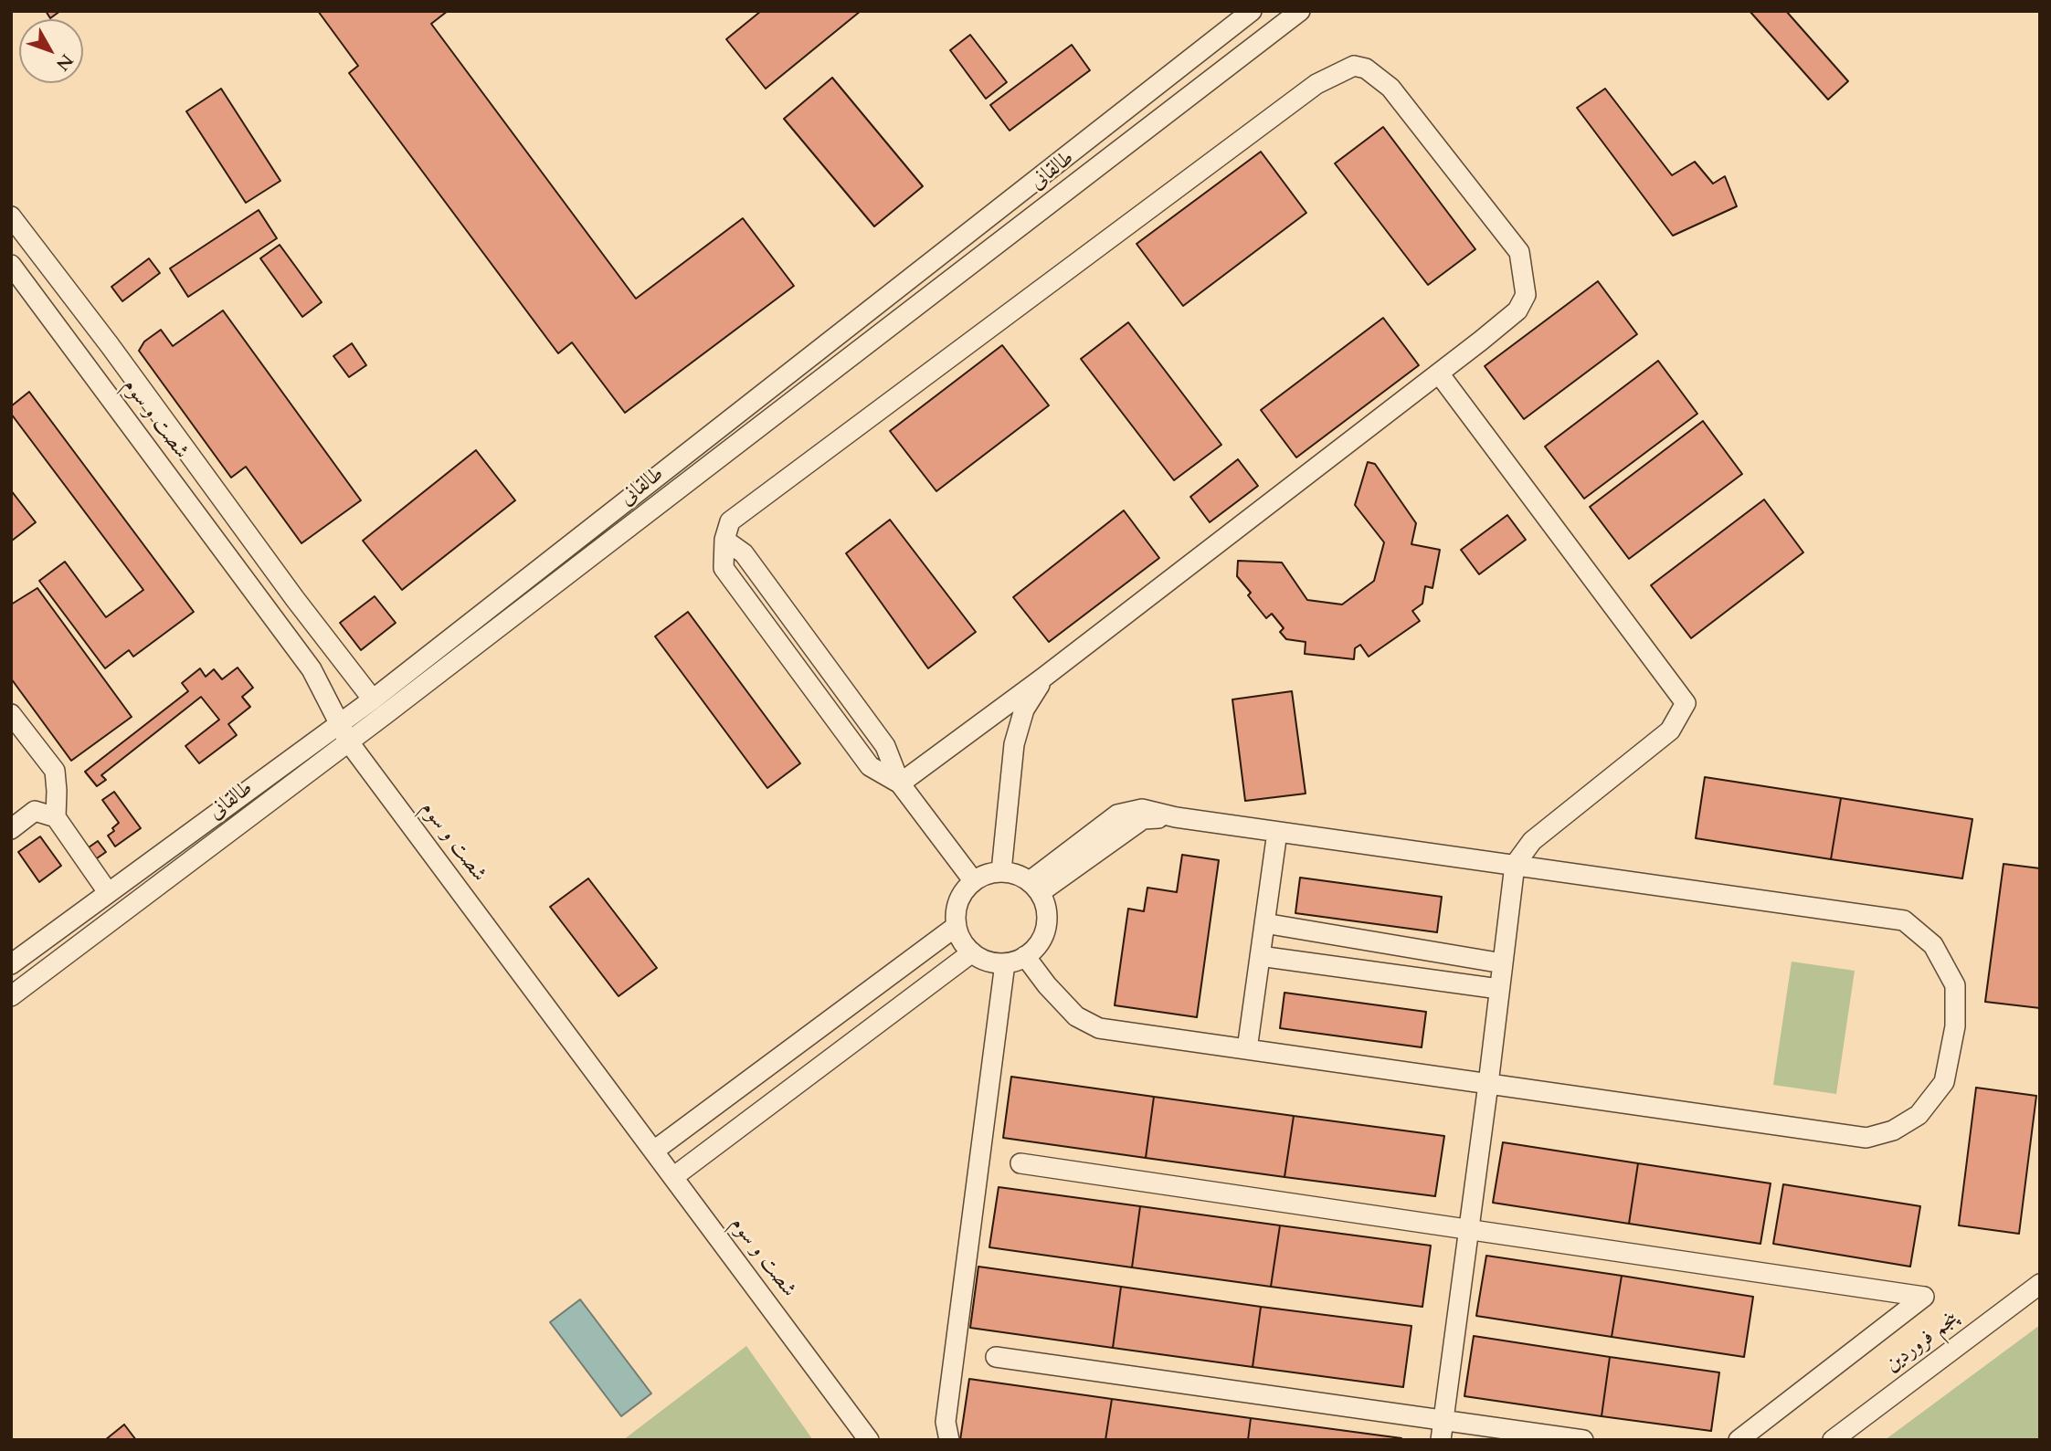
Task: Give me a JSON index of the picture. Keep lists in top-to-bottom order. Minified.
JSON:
{"streets":{"street":["طالقانی","شصت و سوم","پنجم فروردین"]},"crossings":[["طالقانی","شصت و سوم"]],"north":"bottom right"}
